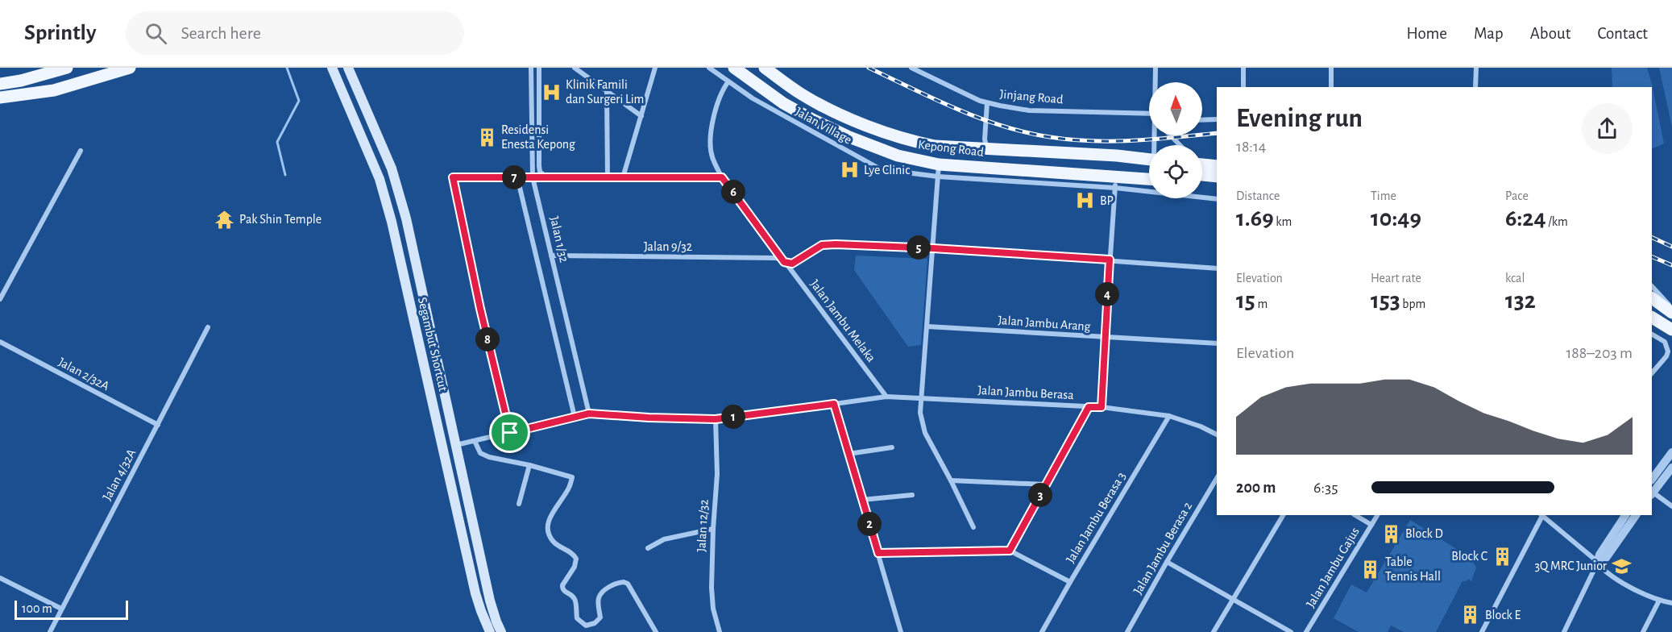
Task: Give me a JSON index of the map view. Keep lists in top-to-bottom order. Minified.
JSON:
{"streets":{"main road":["Kepong Road","Segambut Shortcut"],"street":["Jinjang Road","Jalan Village","Jalan 1/32","Jalan 9/32","Jalan Jambu Melaka","Jalan Jambu Arang","Jalan 2/32A","Jalan Jambu Berasa","Jalan 4/32A","Jalan Jambu Berasa 3","Jalan 12/32","Jalan Jambu Berasa 2","Jalan Jambu Gajus"]},"crossings":[["Jalan Village","Kepong Road"],["Jalan Village","Jalan Jambu Melaka"],["Jalan 1/32","Jalan 9/32"],["Jalan 1/32","Jalan Jambu Berasa"],["Jalan 9/32","Jalan Jambu Melaka"],["Jalan Jambu Melaka","Jalan Jambu Berasa"],["Segambut Shortcut","Jalan Jambu Berasa"],["Jalan 2/32A","Jalan 4/32A"],["Jalan Jambu Berasa","Jalan Jambu Berasa 3"],["Jalan Jambu Berasa","Jalan 12/32"]],"places":{"hospital":["Klinik Famili dan Surgeri Lim","Lye Clinic","BP"],"building":["Residensi Enesta Kepong","Block D","Block C","Table Tennis Hall","Block E"],"temple":["Pak Shin Temple"],"school or university":["3Q MRC Junior"]},"scale_bar":"100 m","north":"top","page":{"header":"Sprintly","search":"Search here","nav":["Home","Map","About","Contact"],"heading":["Evening run","18:14"],"pins":["7","6","5","4","8","1","3","2"],"stats":[["Distance","1.69 km"],["Time","10:49"],["Pace","6:24 /km"],["Elevation","15 m"],["Heart rate","153 bpm"],["kcal","132"]],"chart":["Elevation","188–203 m"],"list":[{"name":"200 m","note":"6:35"}],"scale":"100 m"}}
